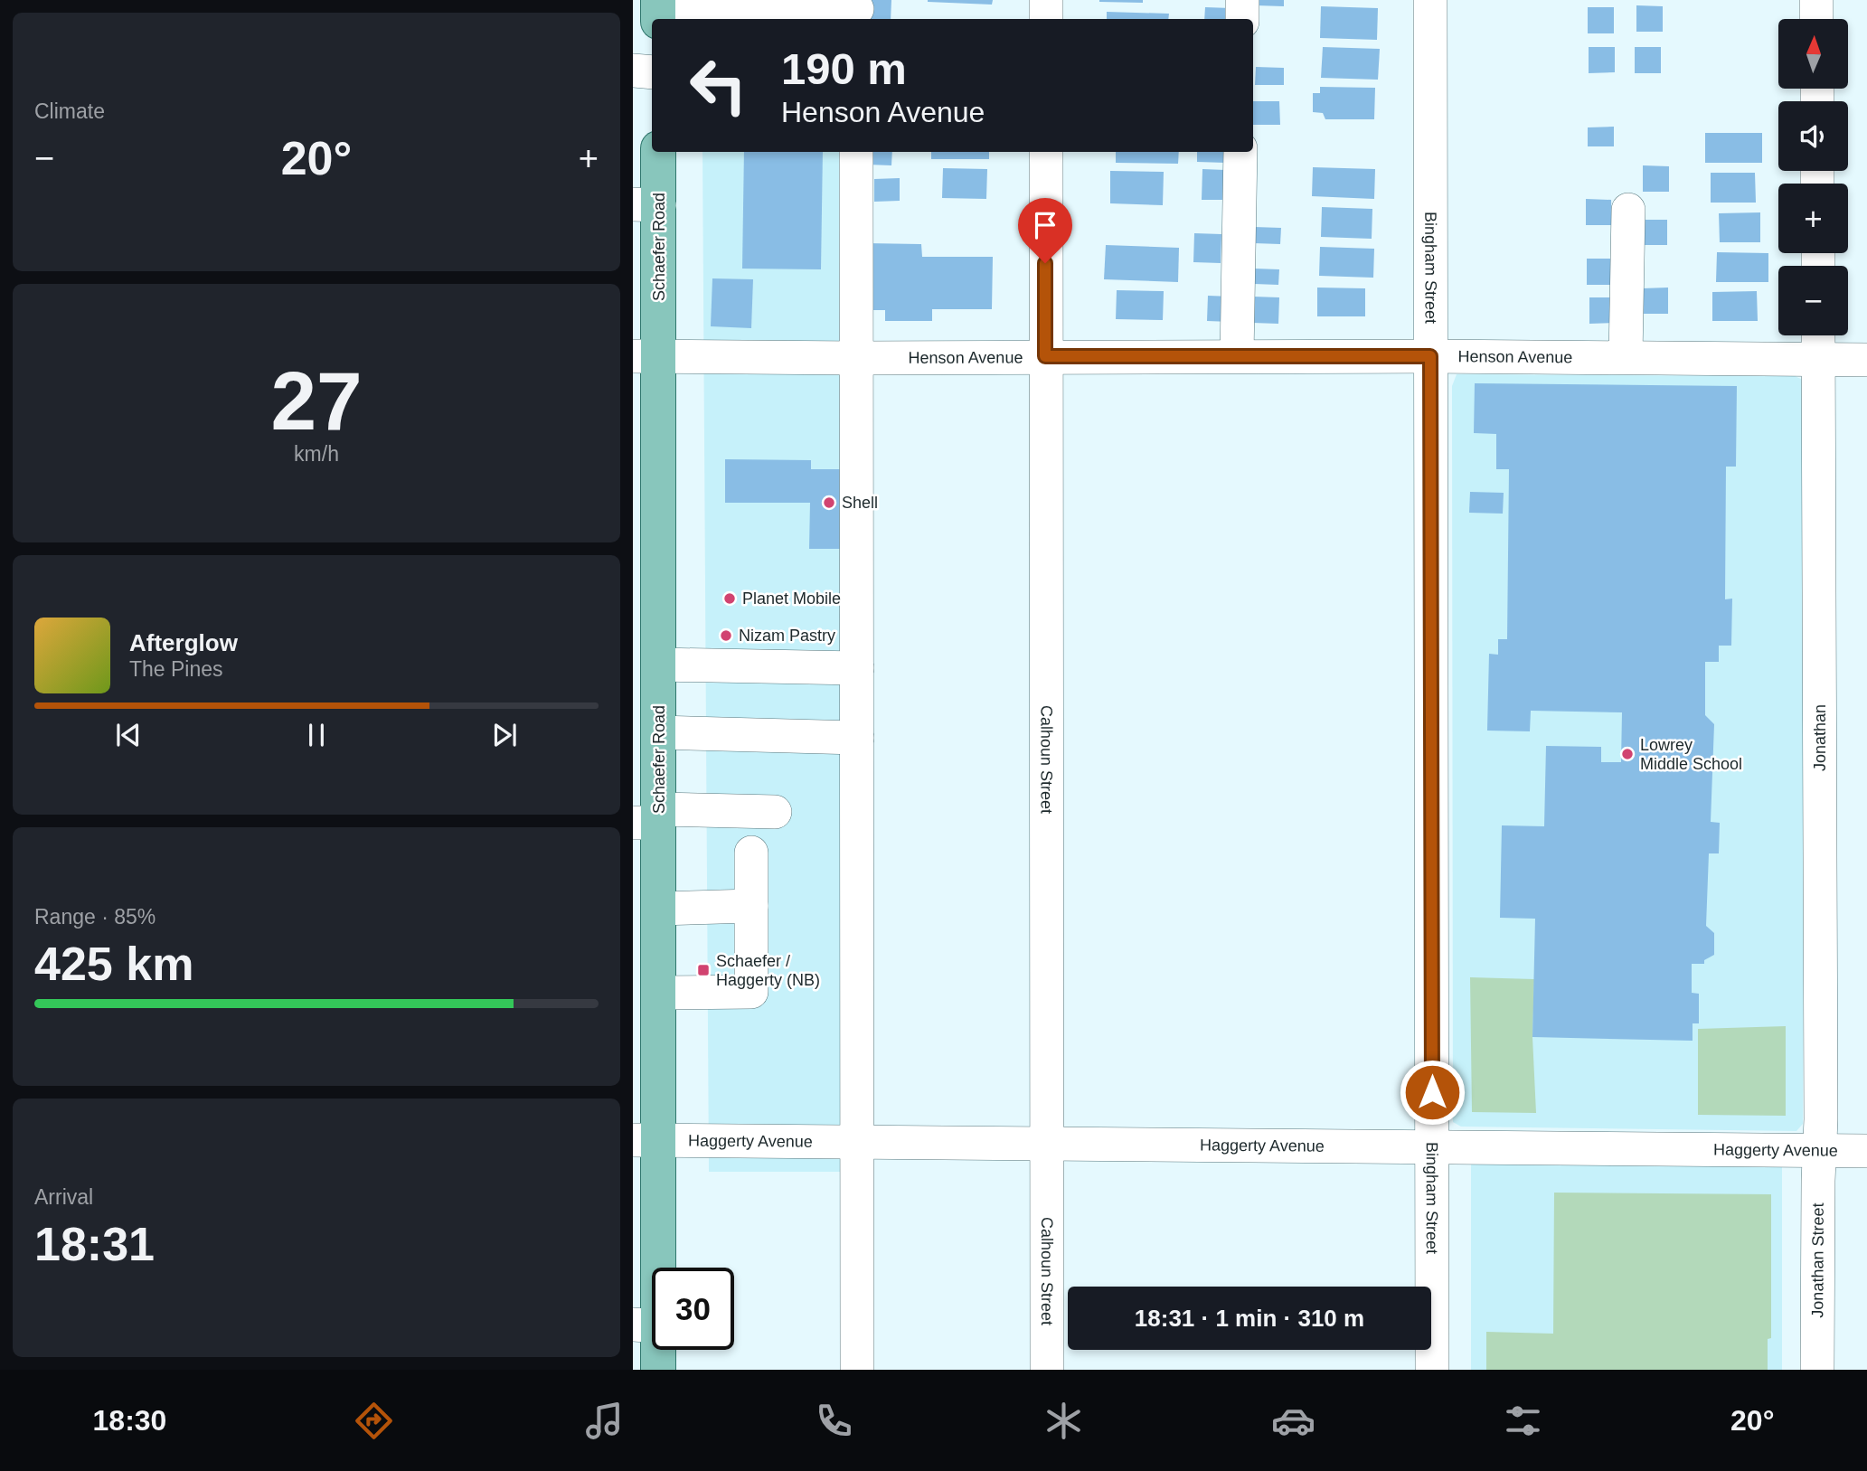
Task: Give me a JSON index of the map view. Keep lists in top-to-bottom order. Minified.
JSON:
{"streets":{"main road":["Schaefer Road"],"street":["Bingham Street","Henson Avenue","Jonathan","Calhoun Street","Haggerty Avenue","Jonathan Street"]},"crossings":[["Schaefer Road","Henson Avenue"],["Schaefer Road","Haggerty Avenue"],["Bingham Street","Henson Avenue"],["Bingham Street","Haggerty Avenue"],["Henson Avenue","Jonathan"],["Henson Avenue","Calhoun Street"],["Jonathan","Haggerty Avenue"],["Jonathan","Jonathan Street"],["Calhoun Street","Haggerty Avenue"],["Haggerty Avenue","Jonathan Street"]],"places":{"other":["Shell","Planet Mobile","Nizam Pastry","Lowrey Middle School"],"transit":["Schaefer / Haggerty (NB)"]},"north":"top","page":{"tile":["Climate",["27","km/h"],["Range · 85%","425 km"],["Arrival","18:31"]],"map_buttons":["+","−"],"turn":["190 m","Henson Avenue"],"heat":["−","20°","+"],"song":["Afterglow","The Pines"],"limit":"30","trip":"18:31 · 1 min · 310 m","tabs":["18:30","20°"]}}
